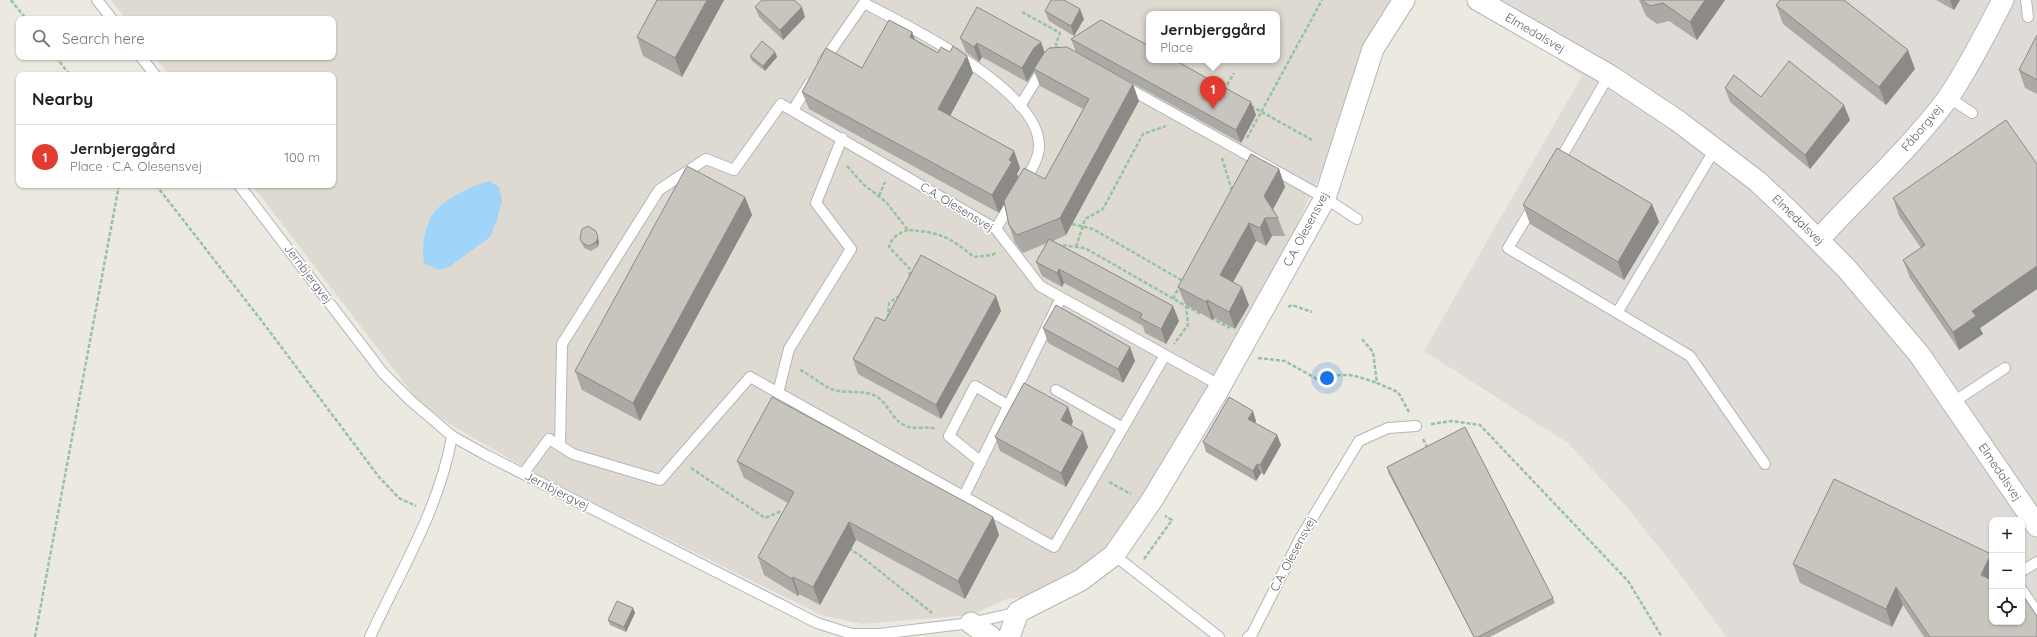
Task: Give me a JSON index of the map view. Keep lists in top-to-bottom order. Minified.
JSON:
{"streets":{"street":["Elmedalsvej","Fåborgvej","C.A. Olesensvej"],"lane":["Jernbjergvej"]},"crossings":[["Elmedalsvej","Fåborgvej"],["C.A. Olesensvej","Jernbjergvej"]],"page":{"popup":["Jernbjerggård","Place"],"search":"Search here","heading":"Nearby","pins":"1","list":[{"mark":"1","name":"Jernbjerggård","note":"Place · C.A. Olesensvej","value":"100 m"}],"map_buttons":["+","−"]}}
